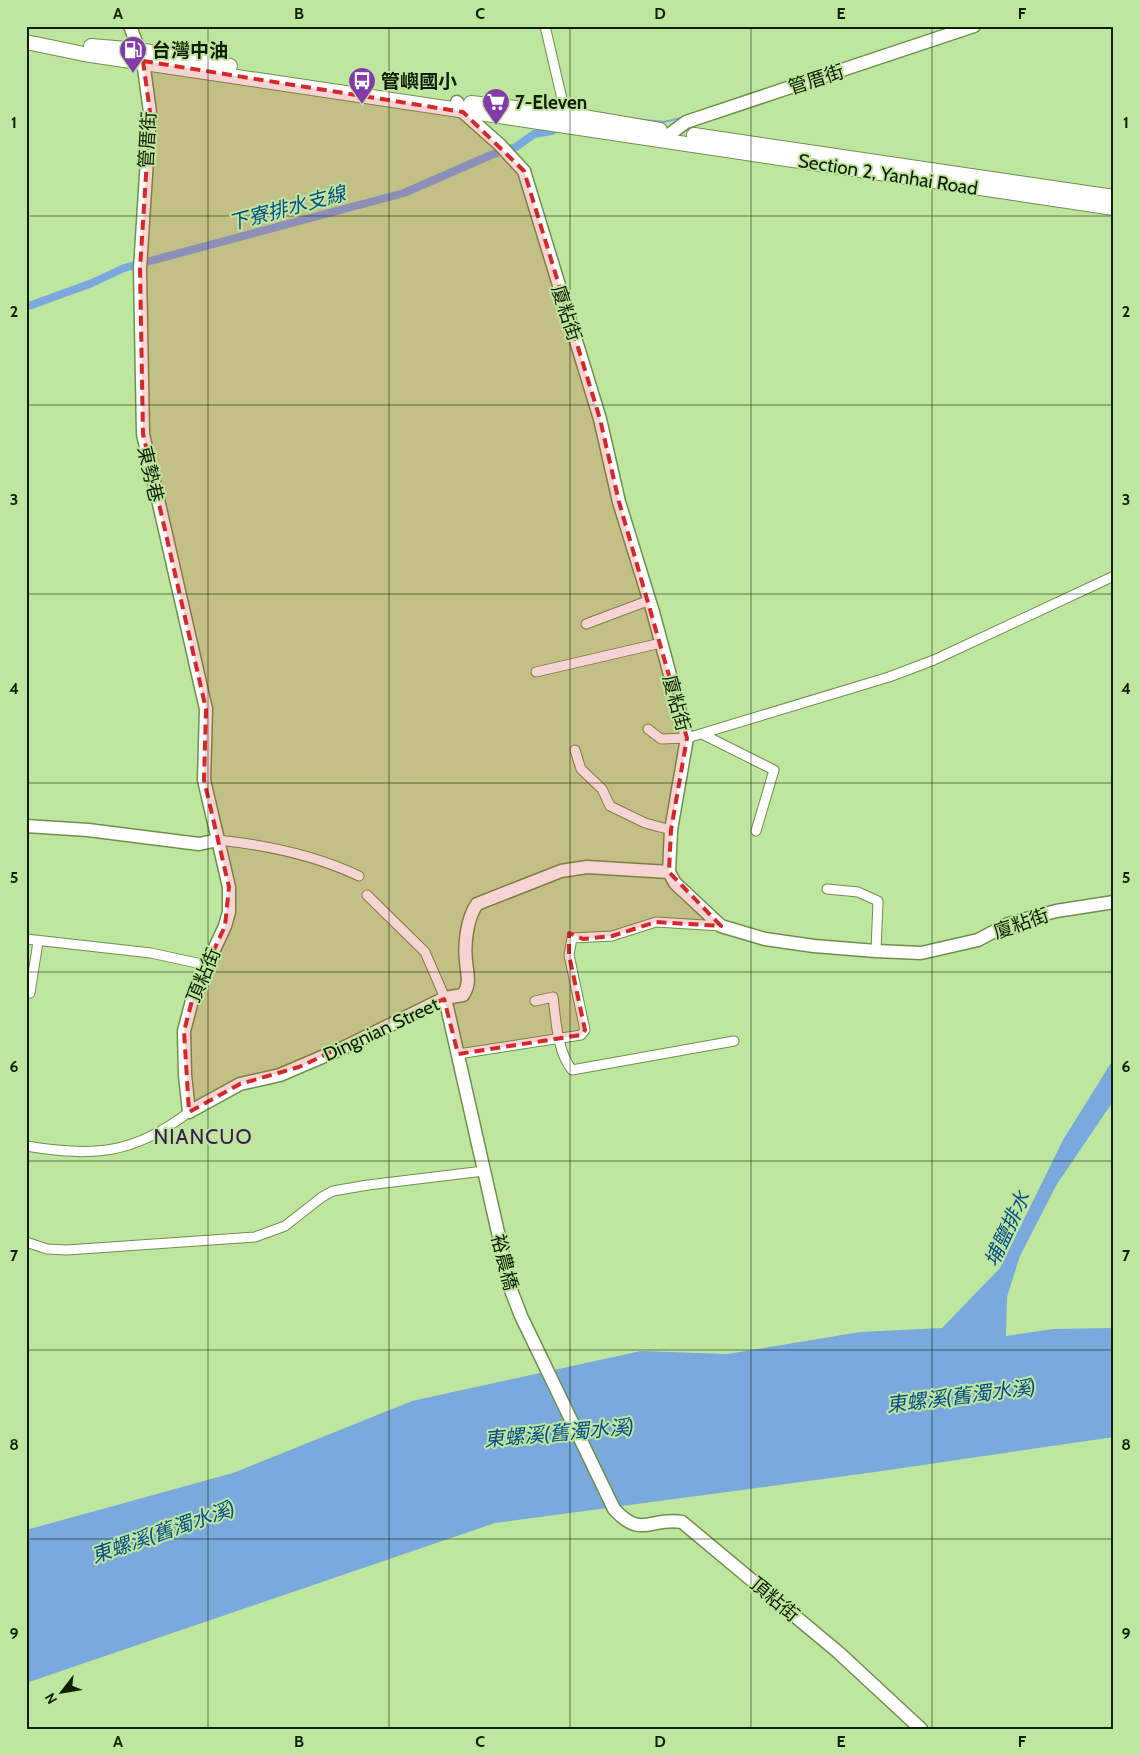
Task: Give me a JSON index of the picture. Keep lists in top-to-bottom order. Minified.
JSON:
{"streets":{"main road":["Section 2, Yanhai Road"],"street":["管厝街","廈粘街","東勢巷","頂粘街","Dingnian Street","裕農橋"]},"crossings":[["管厝街","Section 2, Yanhai Road"],["管厝街","東勢巷"],["廈粘街","Dingnian Street"],["東勢巷","頂粘街"],["頂粘街","Dingnian Street"],["頂粘街","裕農橋"],["Dingnian Street","裕農橋"]],"districts":["NIANCUO"],"water":["下寮排水支線","埔鹽排水","東螺溪(舊濁水溪)"],"places":{"fuel station":["台灣中油"],"bus stop":["管嶼國小"],"supermarket":["7-Eleven"]},"north":"bottom left","grid":{"columns":["A","B","C","D","E","F"],"rows":["1","2","3","4","5","6","7","8","9"]}}
